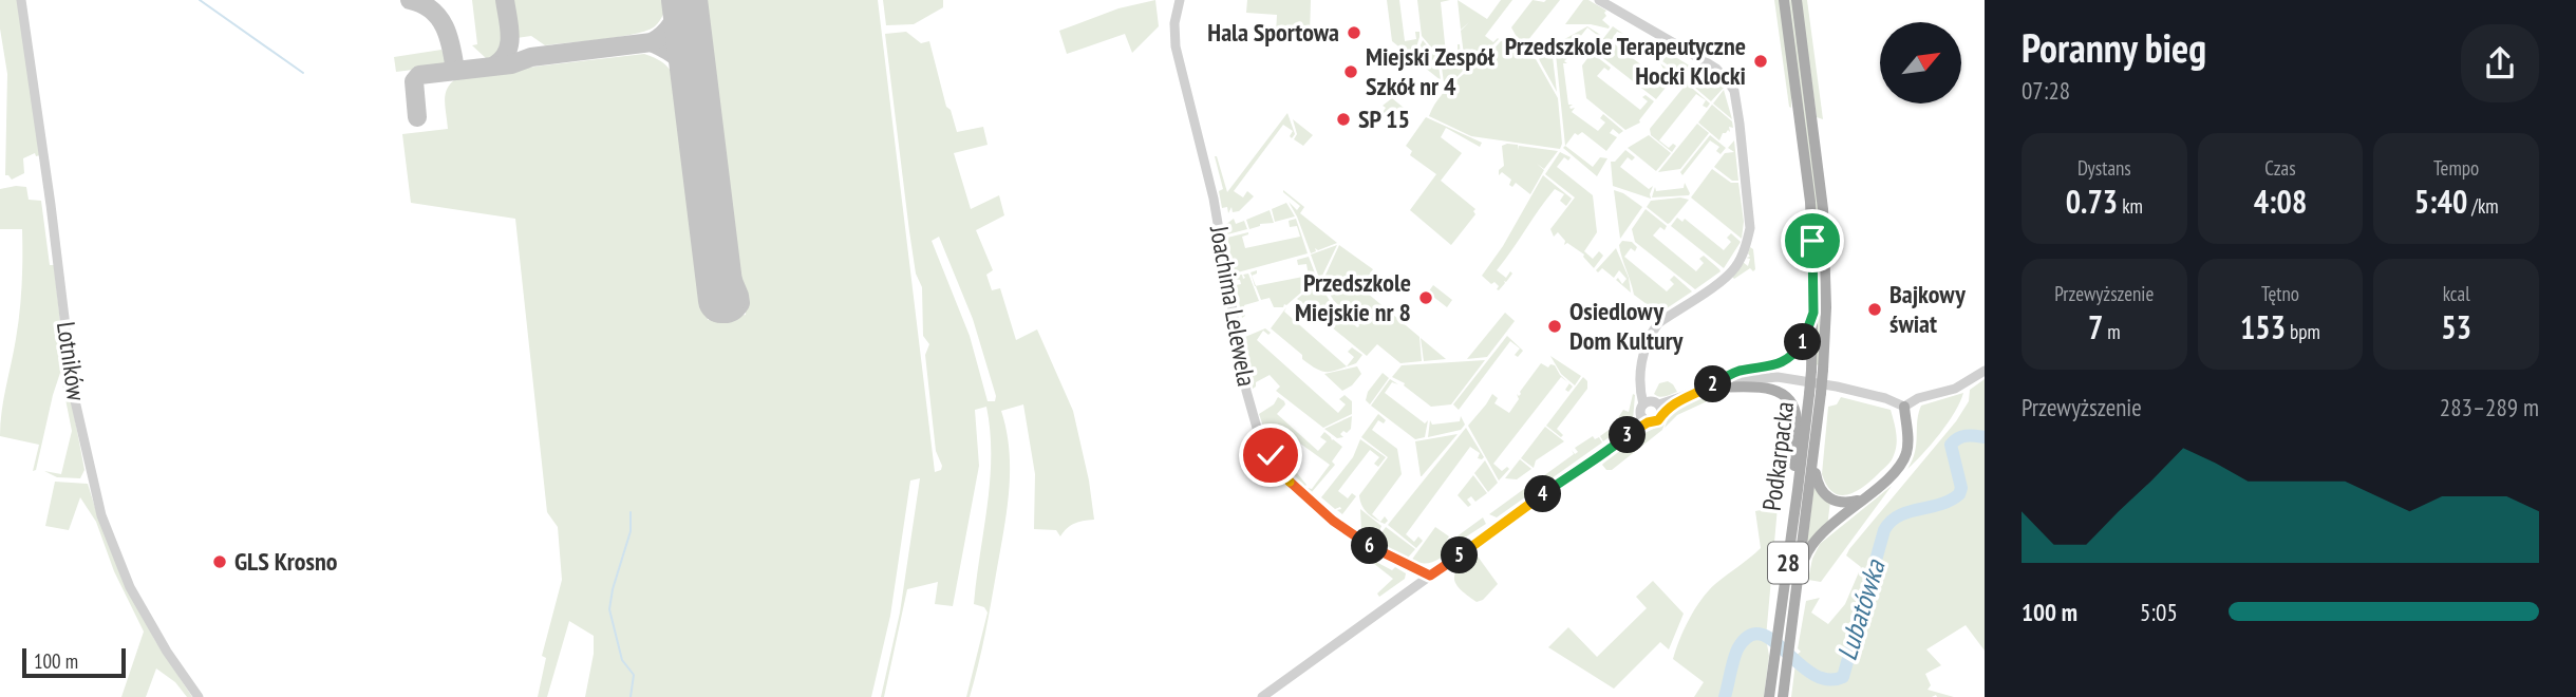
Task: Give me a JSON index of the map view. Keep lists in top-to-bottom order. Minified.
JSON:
{"streets":{"main road":["Podkarpacka","28"],"street":["Joachima Lelewela","Lotników"]},"water":["Lubatówka"],"places":["Hala Sportowa","Przedszkole Terapeutyczne Hocki Klocki","Miejski Zespół Szkół nr 4","SP 15","Przedszkole Miejskie nr 8","Bajkowy świat","Osiedlowy Dom Kultury","GLS Krosno"],"scale_bar":"100 m","north":"top right","page":{"heading":["Poranny bieg","07:28"],"stats":[["Dystans","0.73 km"],["Czas","4:08"],["Tempo","5:40 /km"],["Przewyższenie","7 m"],["Tętno","153 bpm"],["kcal","53"]],"pins":["1","2","3","4","6","5"],"chart":["Przewyższenie","283–289 m"],"list":[{"name":"100 m","note":"5:05"}],"scale":"100 m"}}
